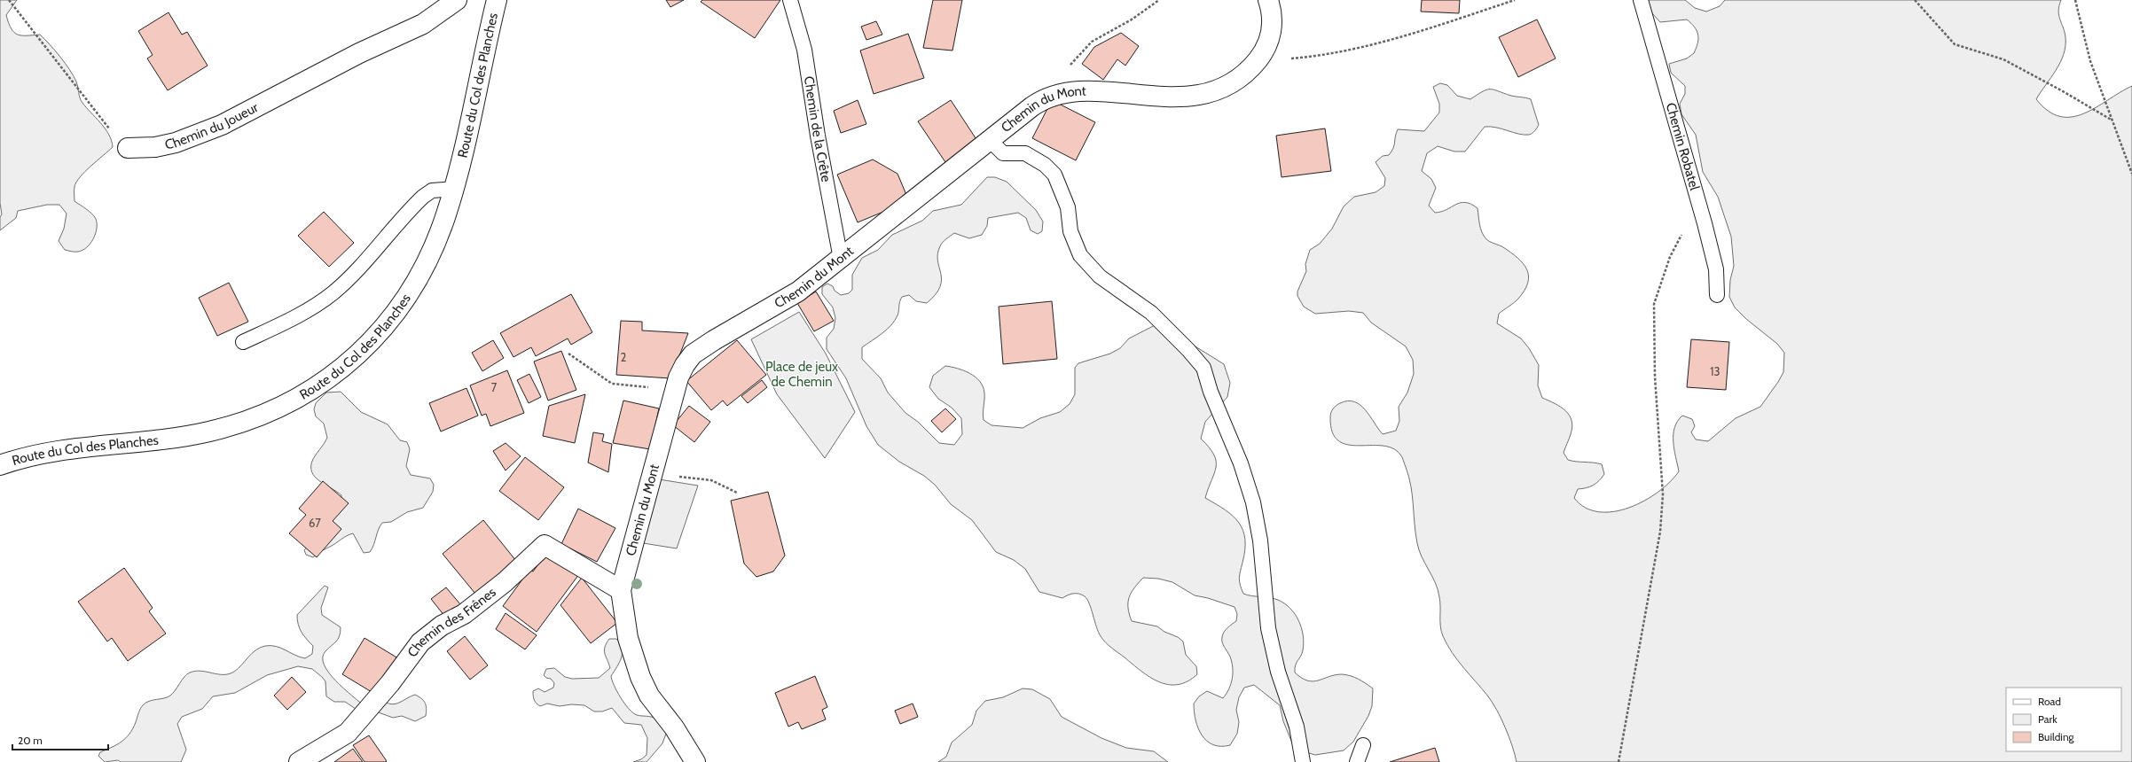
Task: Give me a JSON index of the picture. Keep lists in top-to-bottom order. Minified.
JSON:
{"streets":{"street":["Route du Col des Planches","Chemin du Mont","Chemin du Joueur","Chemin des Frênes"],"lane":["Chemin de la Crête","Chemin Robatel"]},"crossings":[["Chemin du Mont","Chemin de la Crête"],["Chemin du Mont","Chemin des Frênes"]],"parks":["Place de jeux de Chemin"],"house_numbers":["2","13","7","67"],"legend":["Road","Park","Building"],"scale_bar":"20 m"}
